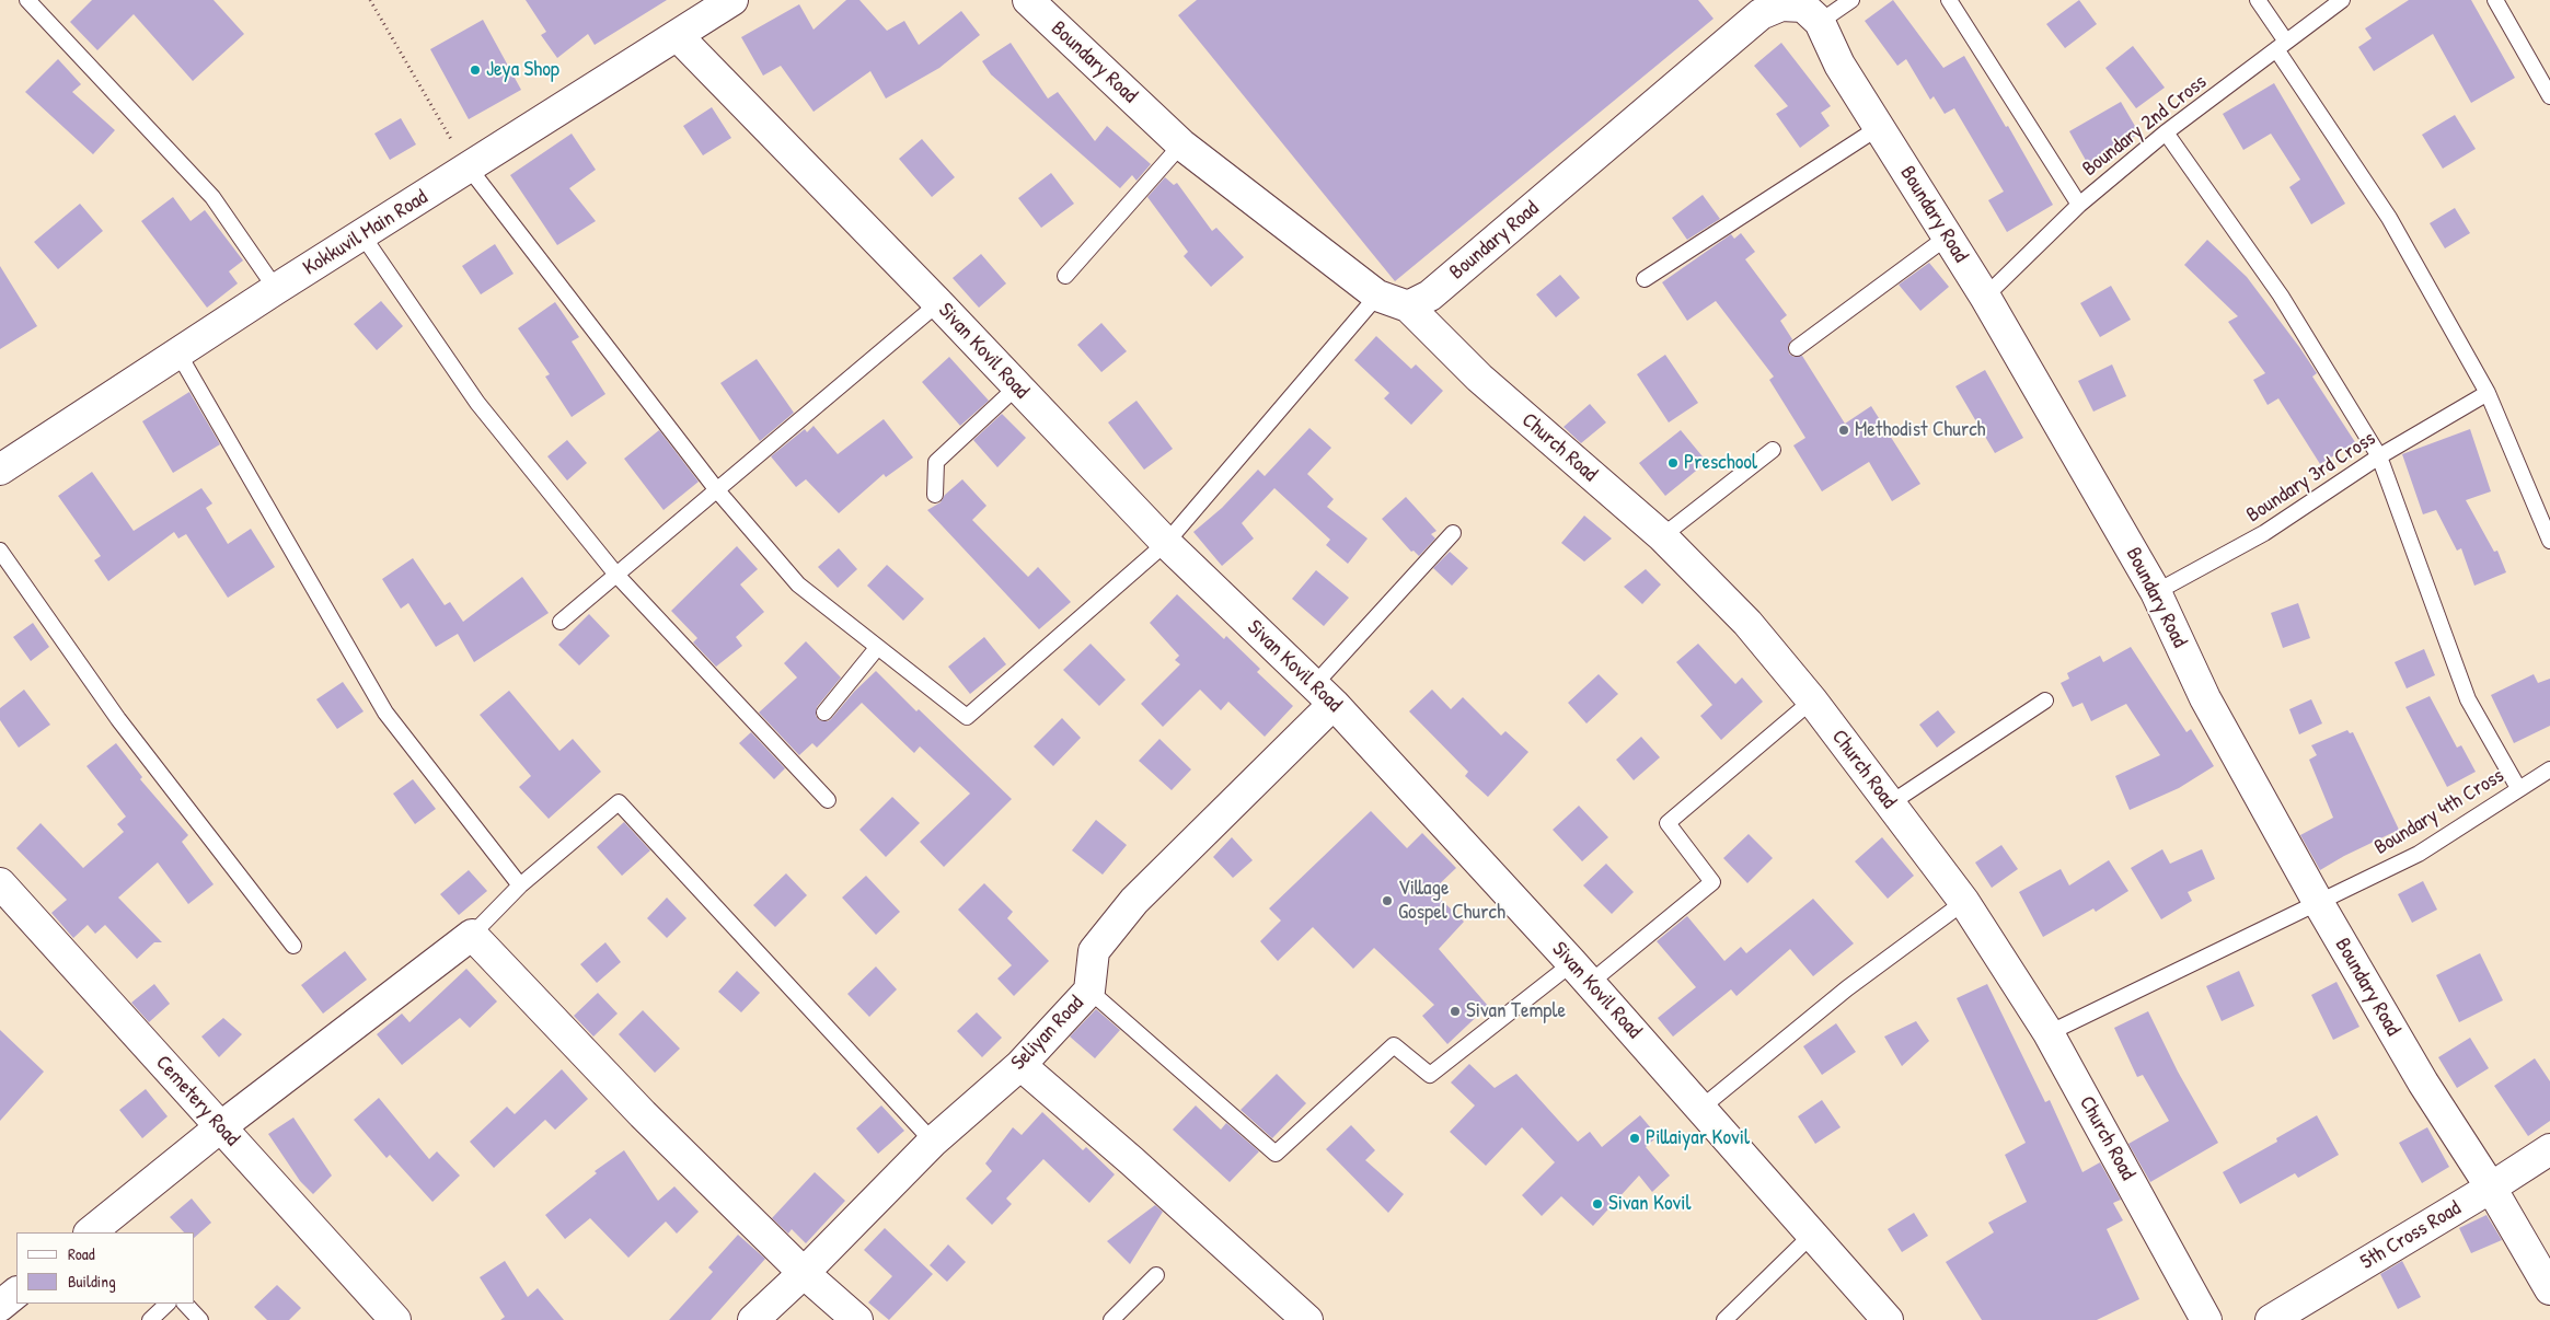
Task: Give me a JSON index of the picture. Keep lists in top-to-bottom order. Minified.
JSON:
{"streets":{"street":["Boundary Road","Kokkuvil Main Road","Sivan Kovil Road","Church Road","Seliyan Road","Cemetery Road","5th Cross Road"],"lane":["Boundary 2nd Cross","Boundary 3rd Cross","Boundary 4th Cross"]},"crossings":[["Boundary Road","Boundary 2nd Cross"],["Boundary Road","Church Road"],["Boundary Road","Boundary 3rd Cross"],["Boundary Road","Boundary 4th Cross"],["Boundary Road","5th Cross Road"],["Kokkuvil Main Road","Sivan Kovil Road"],["Sivan Kovil Road","Seliyan Road"],["Church Road","Boundary 4th Cross"]],"places":["Jeya Shop","Methodist Church","Preschool","Village Gospel Church","Sivan Temple","Pillaiyar Kovil","Sivan Kovil"],"legend":["Road","Building"]}
